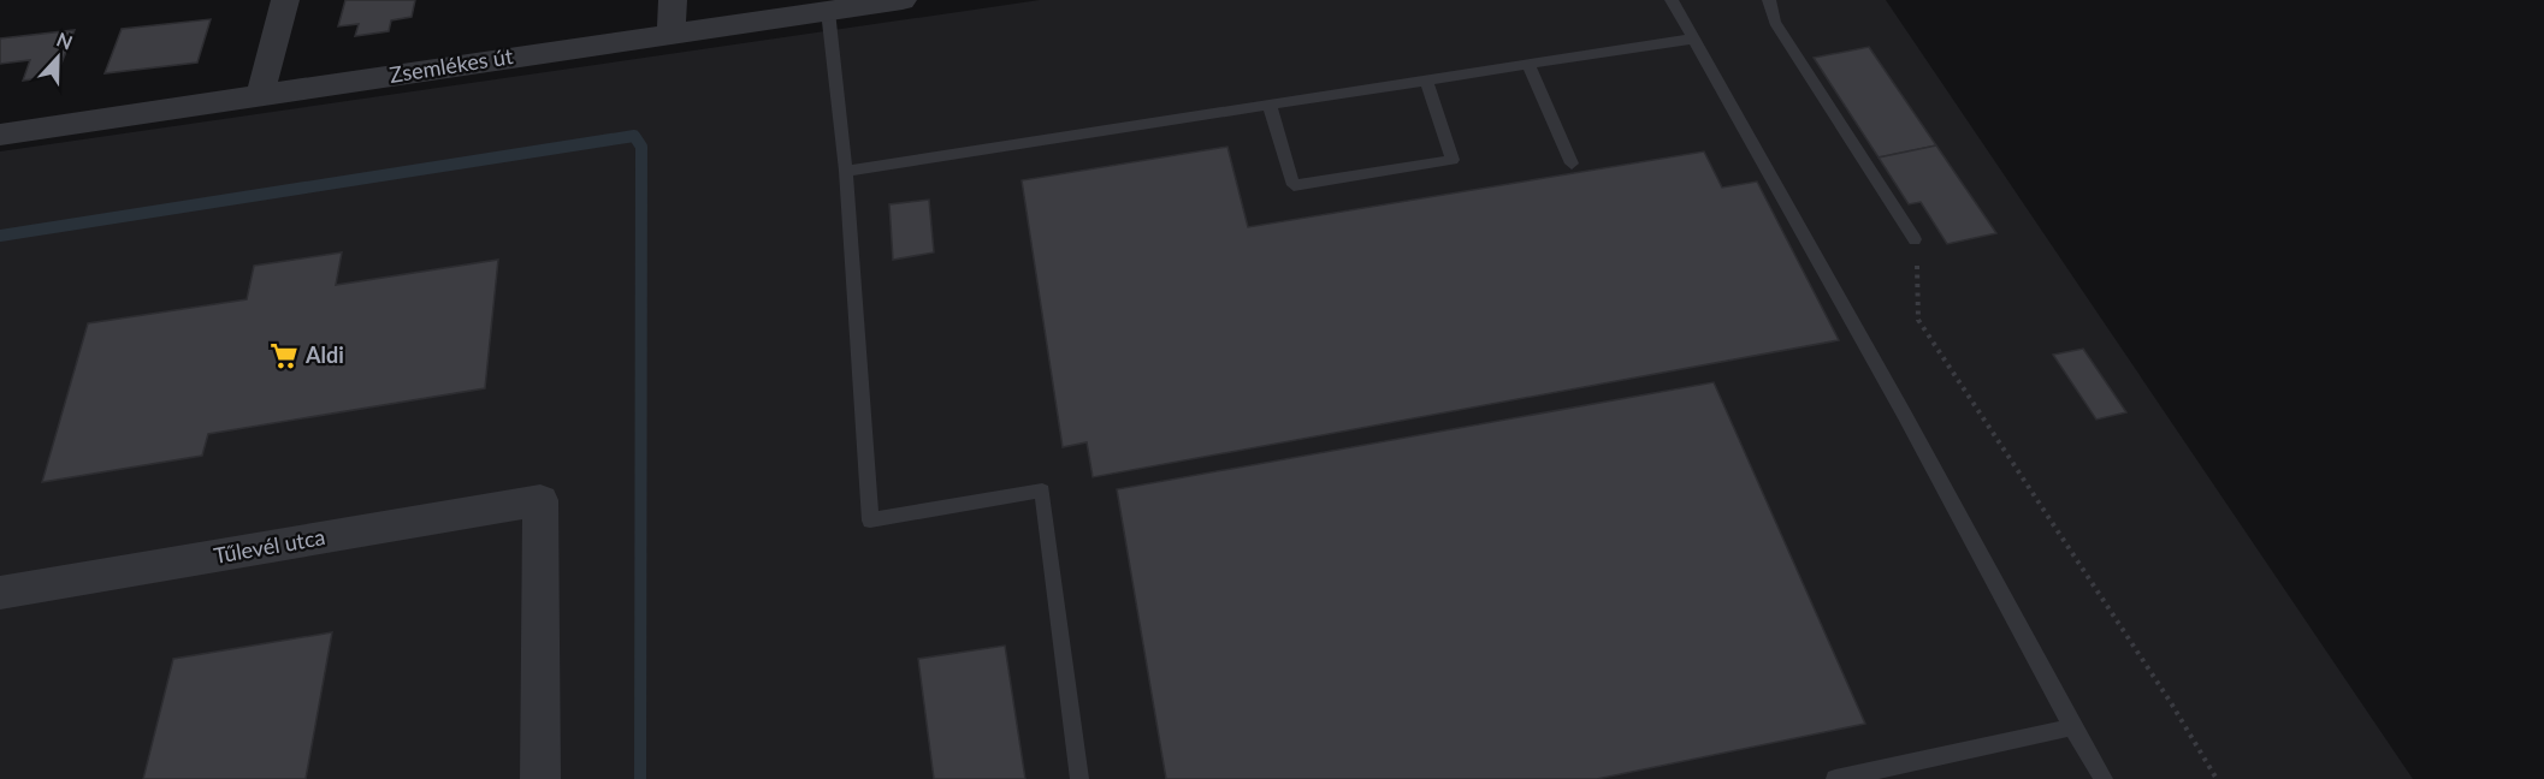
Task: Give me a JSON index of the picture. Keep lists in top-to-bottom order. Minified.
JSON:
{"streets":{"street":["Zsemlékes út","Tűlevél utca"]},"places":{"supermarket":["Aldi"]},"north":"top"}
